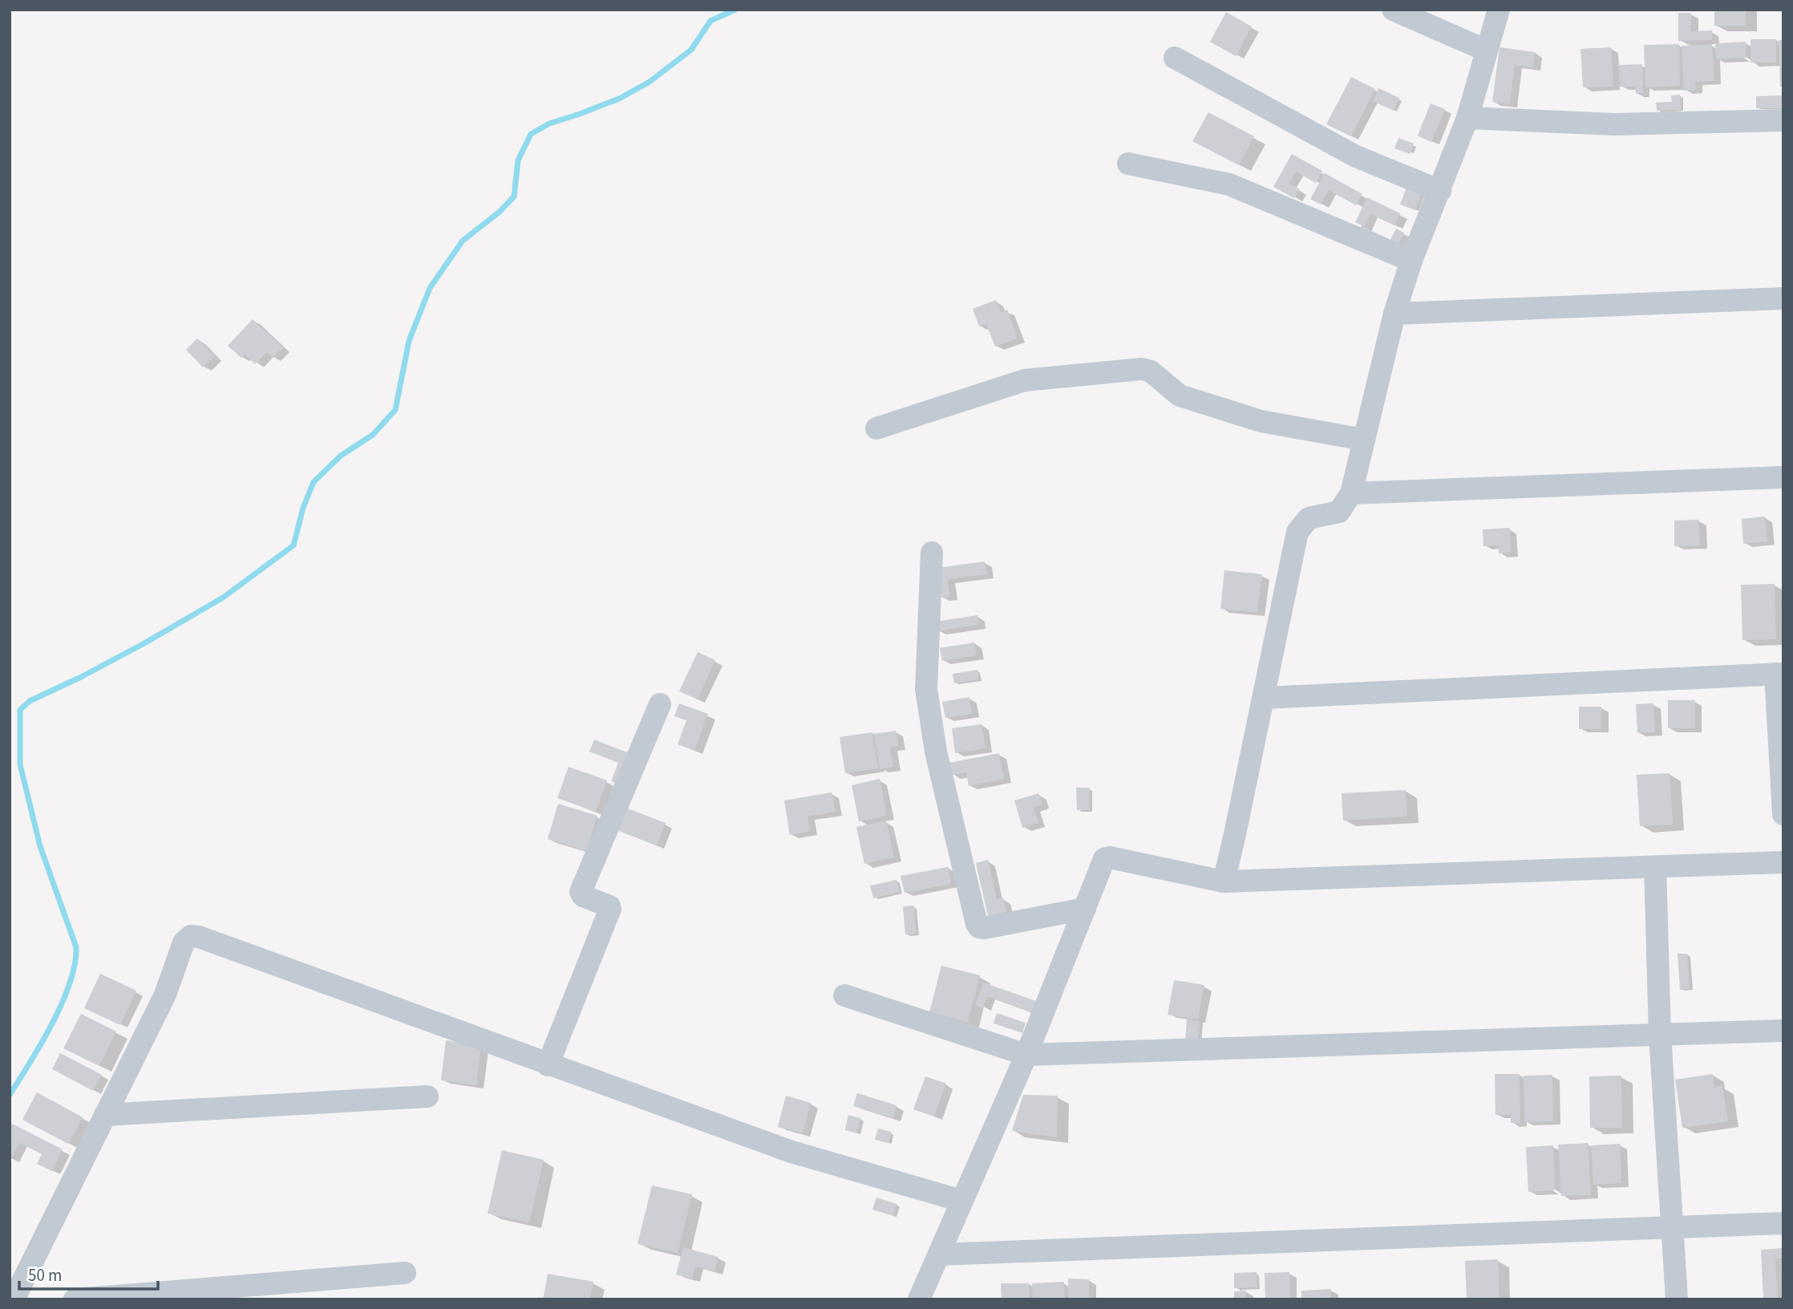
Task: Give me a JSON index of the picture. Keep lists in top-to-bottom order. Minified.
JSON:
{"scale_bar":"50 m"}
